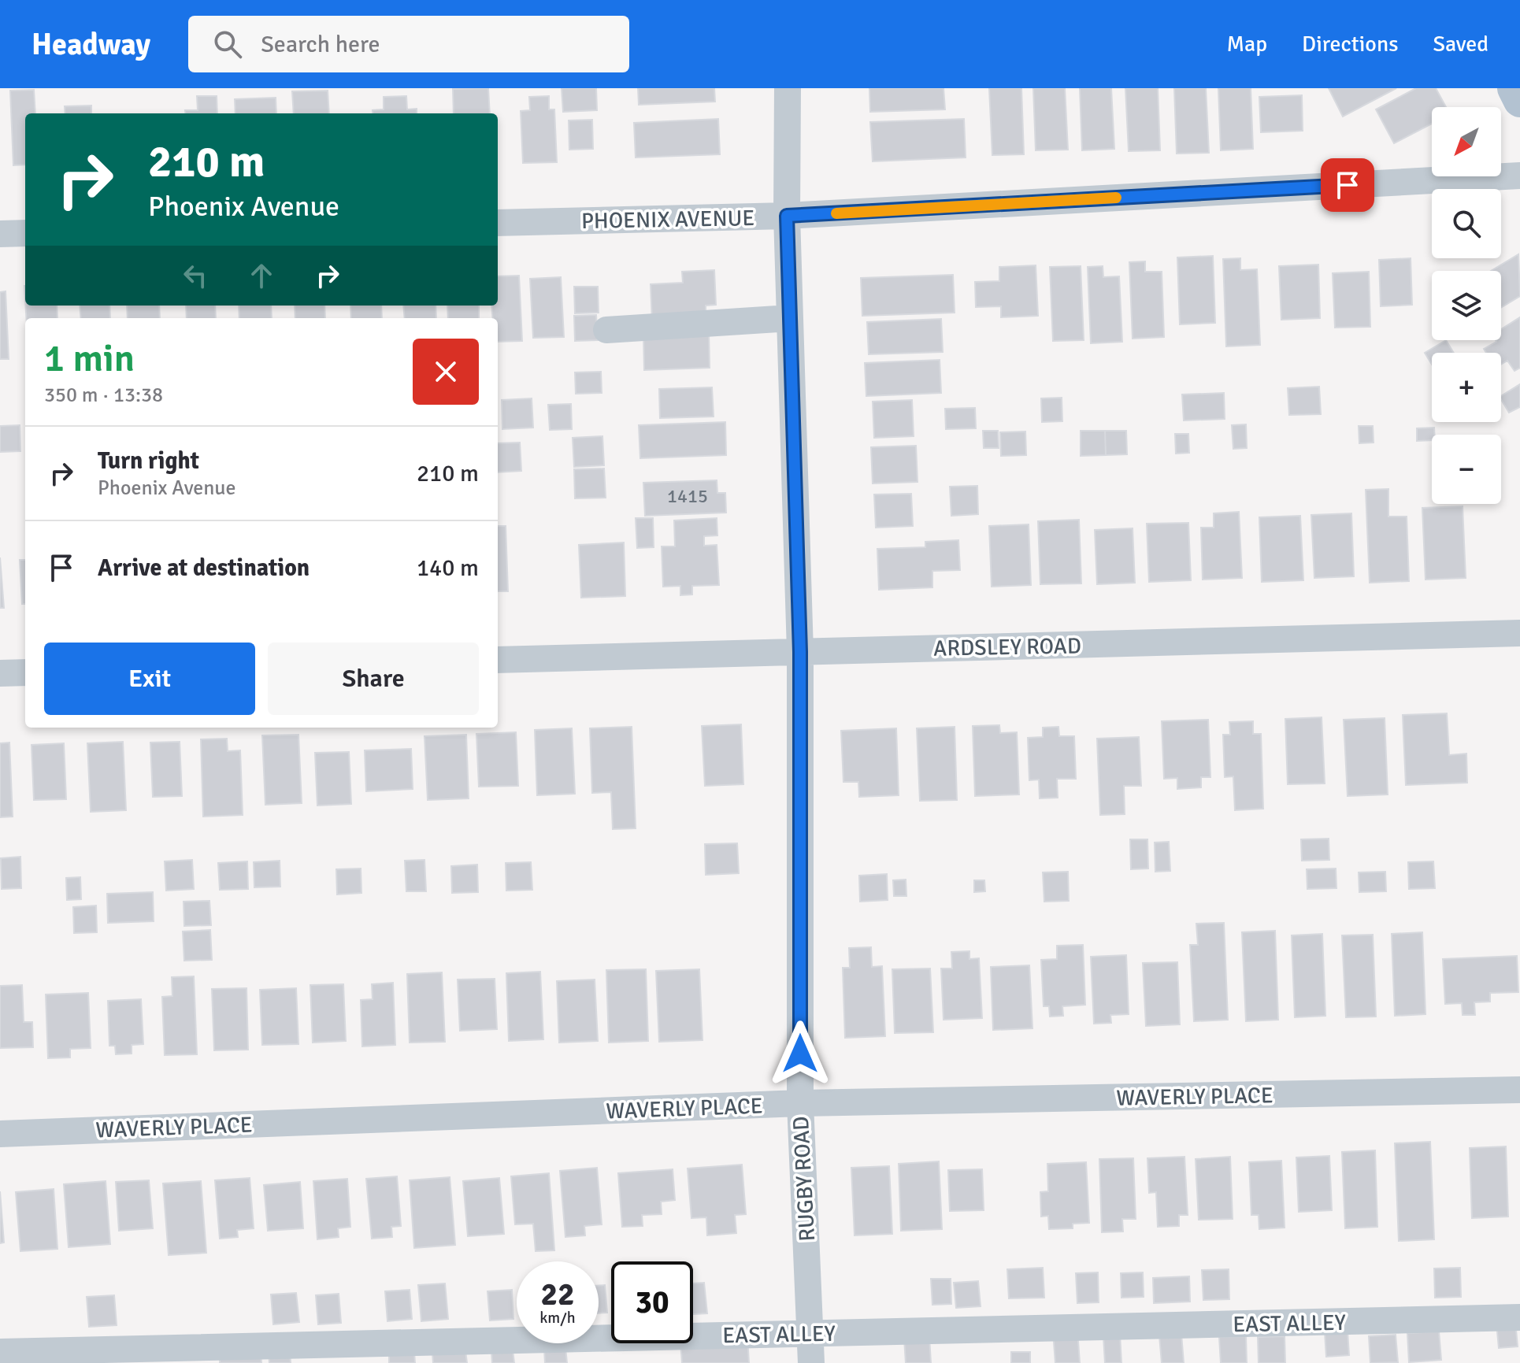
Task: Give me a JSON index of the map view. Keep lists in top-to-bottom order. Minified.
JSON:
{"streets":{"street":["PHOENIX AVENUE","ARDSLEY ROAD","WAVERLY PLACE","RUGBY ROAD","EAST ALLEY"]},"crossings":[["PHOENIX AVENUE","RUGBY ROAD"],["ARDSLEY ROAD","RUGBY ROAD"],["WAVERLY PLACE","RUGBY ROAD"],["RUGBY ROAD","EAST ALLEY"]],"house_numbers":["1415"],"north":"bottom left","page":{"header":"Headway","search":"Search here","nav":["Map","Directions","Saved"],"map_buttons":["+","−"],"turn":["210 m","Phoenix Avenue"],"heading":["1 min","350 m · 13:38"],"list":[{"name":"Turn right","note":"Phoenix Avenue","value":"210 m"},{"name":"Arrive at destination","value":"140 m"}],"buttons":["Exit","Share"],"speed":"22 km/h","limit":"30"}}
